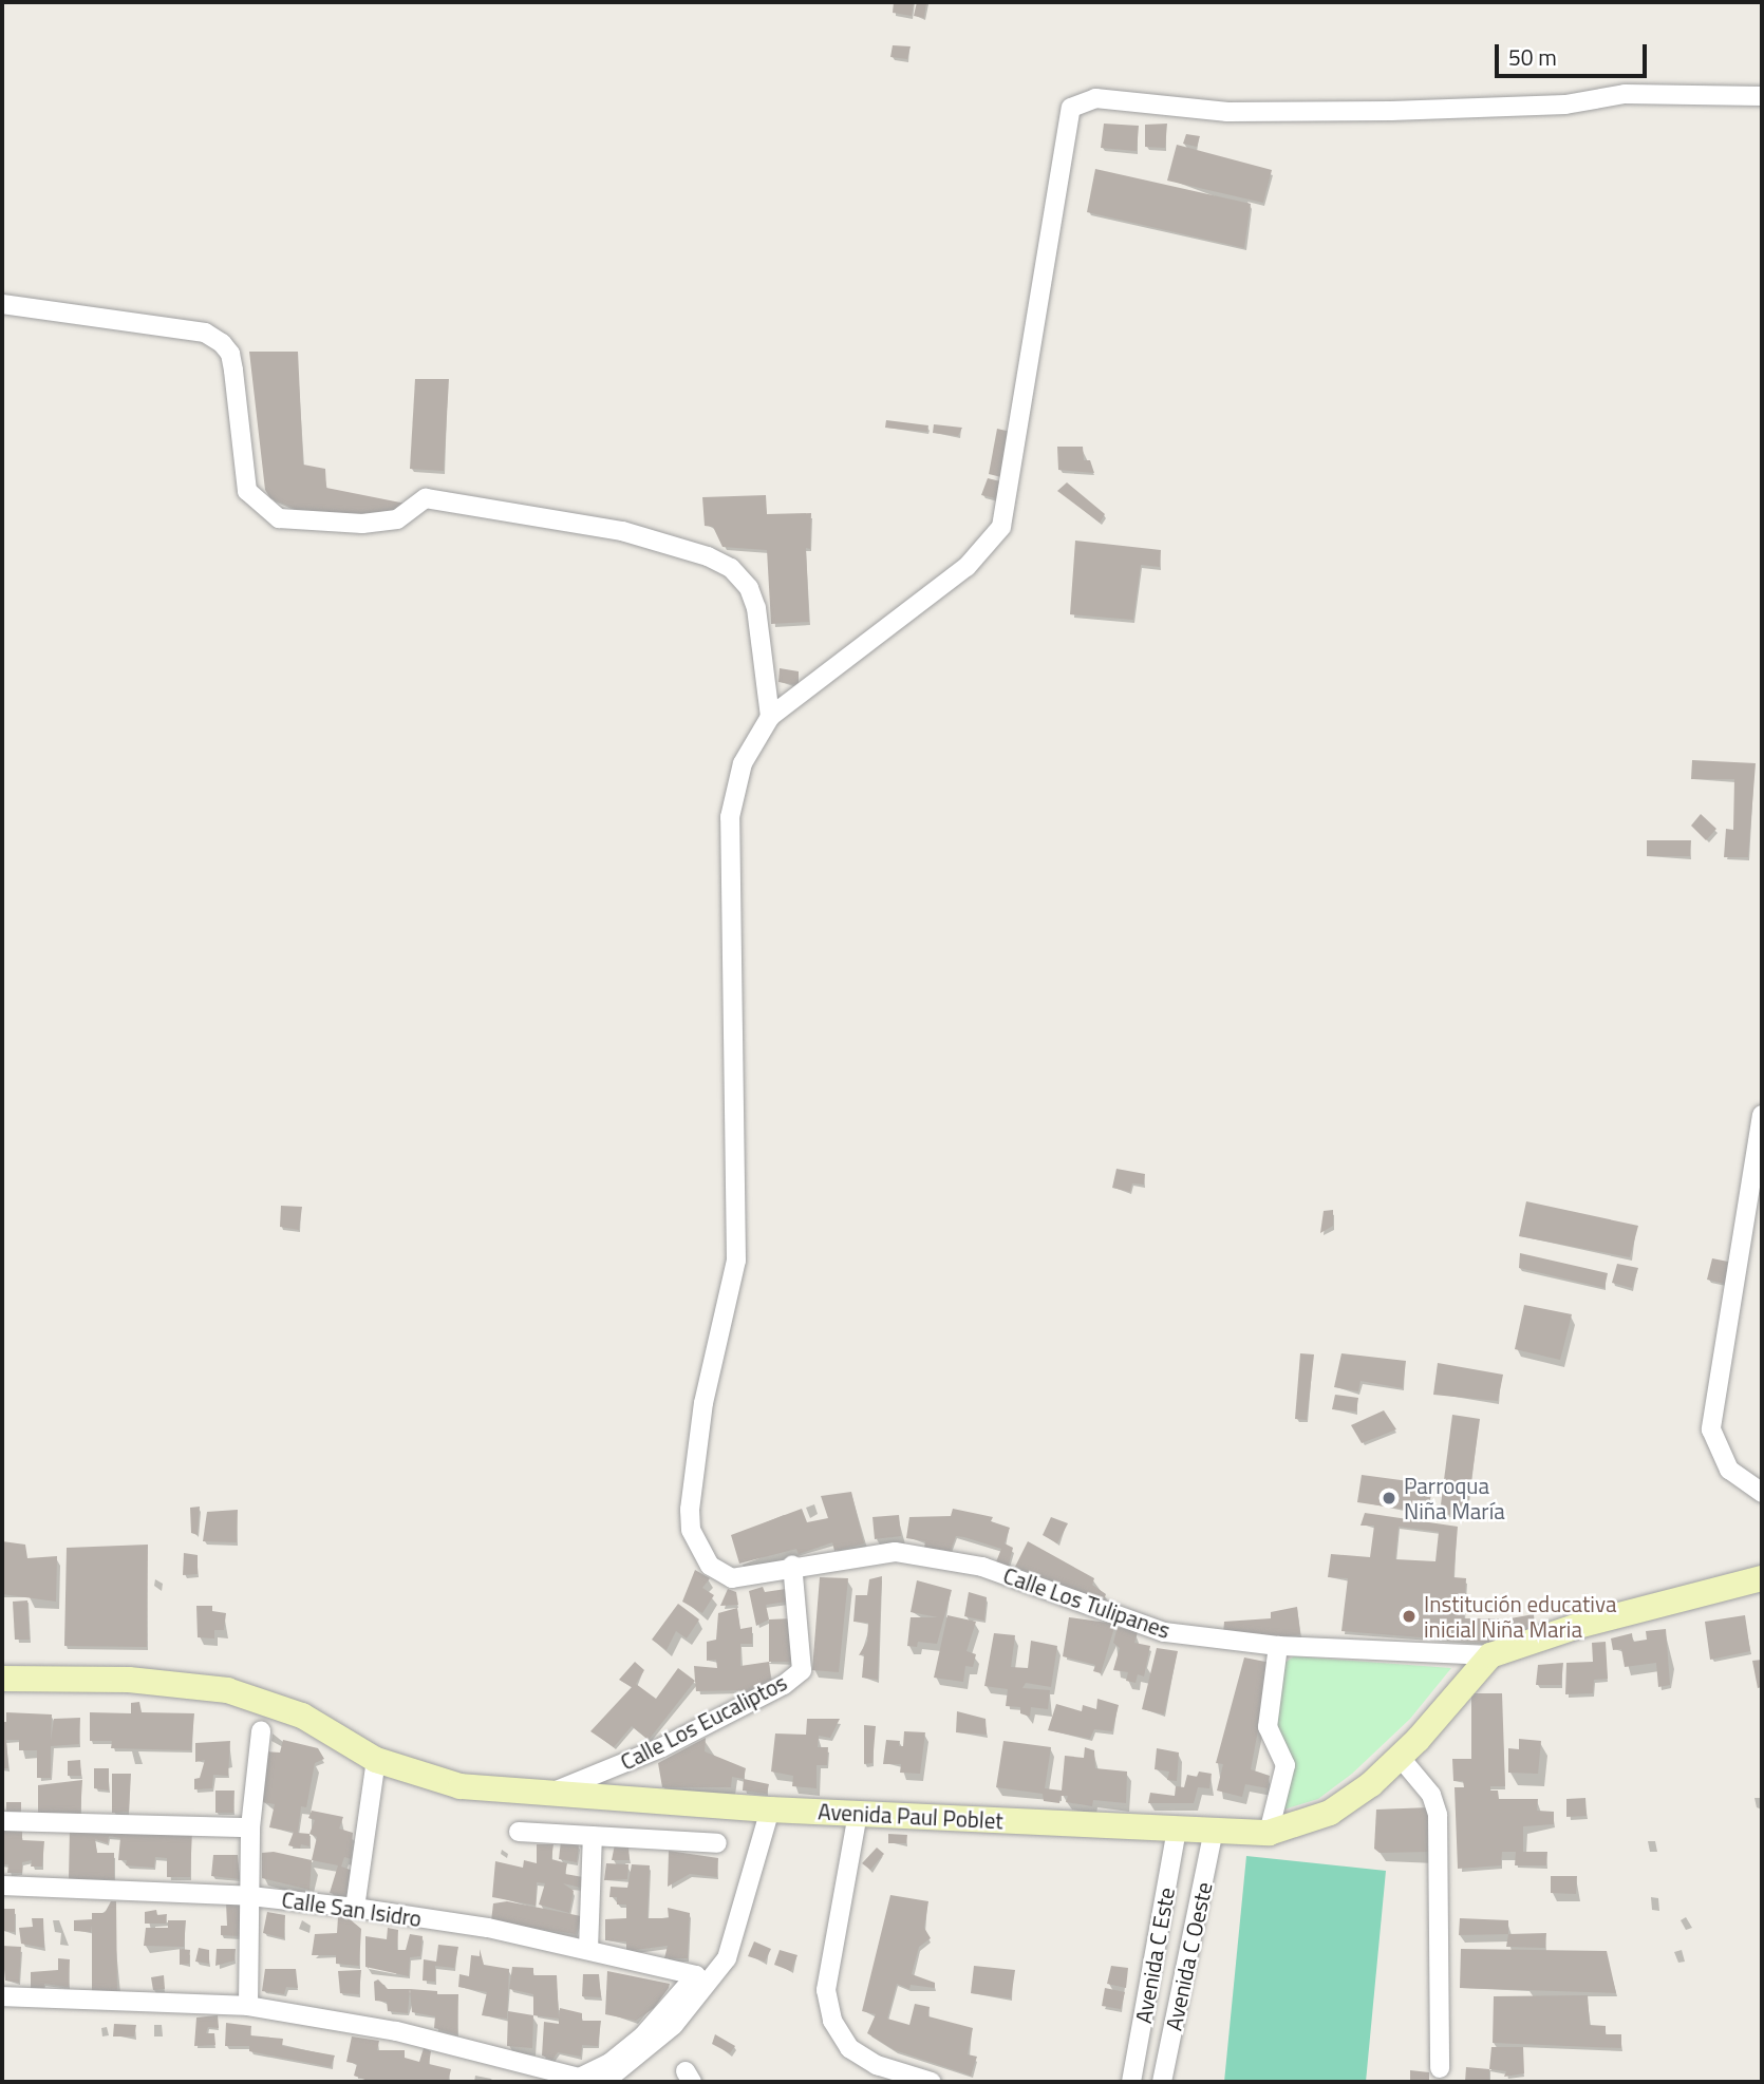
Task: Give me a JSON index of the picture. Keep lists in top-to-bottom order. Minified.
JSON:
{"streets":{"main road":["Avenida Paul Poblet"],"street":["Calle Los Tulipanes","Calle Los Eucaliptos","Calle San Isidro","Avenida C Este","Avenida C Oeste"]},"crossings":[["Calle Los Tulipanes","Calle Los Eucaliptos"],["Calle Los Tulipanes","Avenida Paul Poblet"],["Calle Los Eucaliptos","Avenida Paul Poblet"],["Avenida Paul Poblet","Avenida C Este"],["Avenida Paul Poblet","Avenida C Oeste"]],"places":["Parroqua Niña María","Institución educativa inicial Niña Maria"],"scale_bar":"50 m"}
